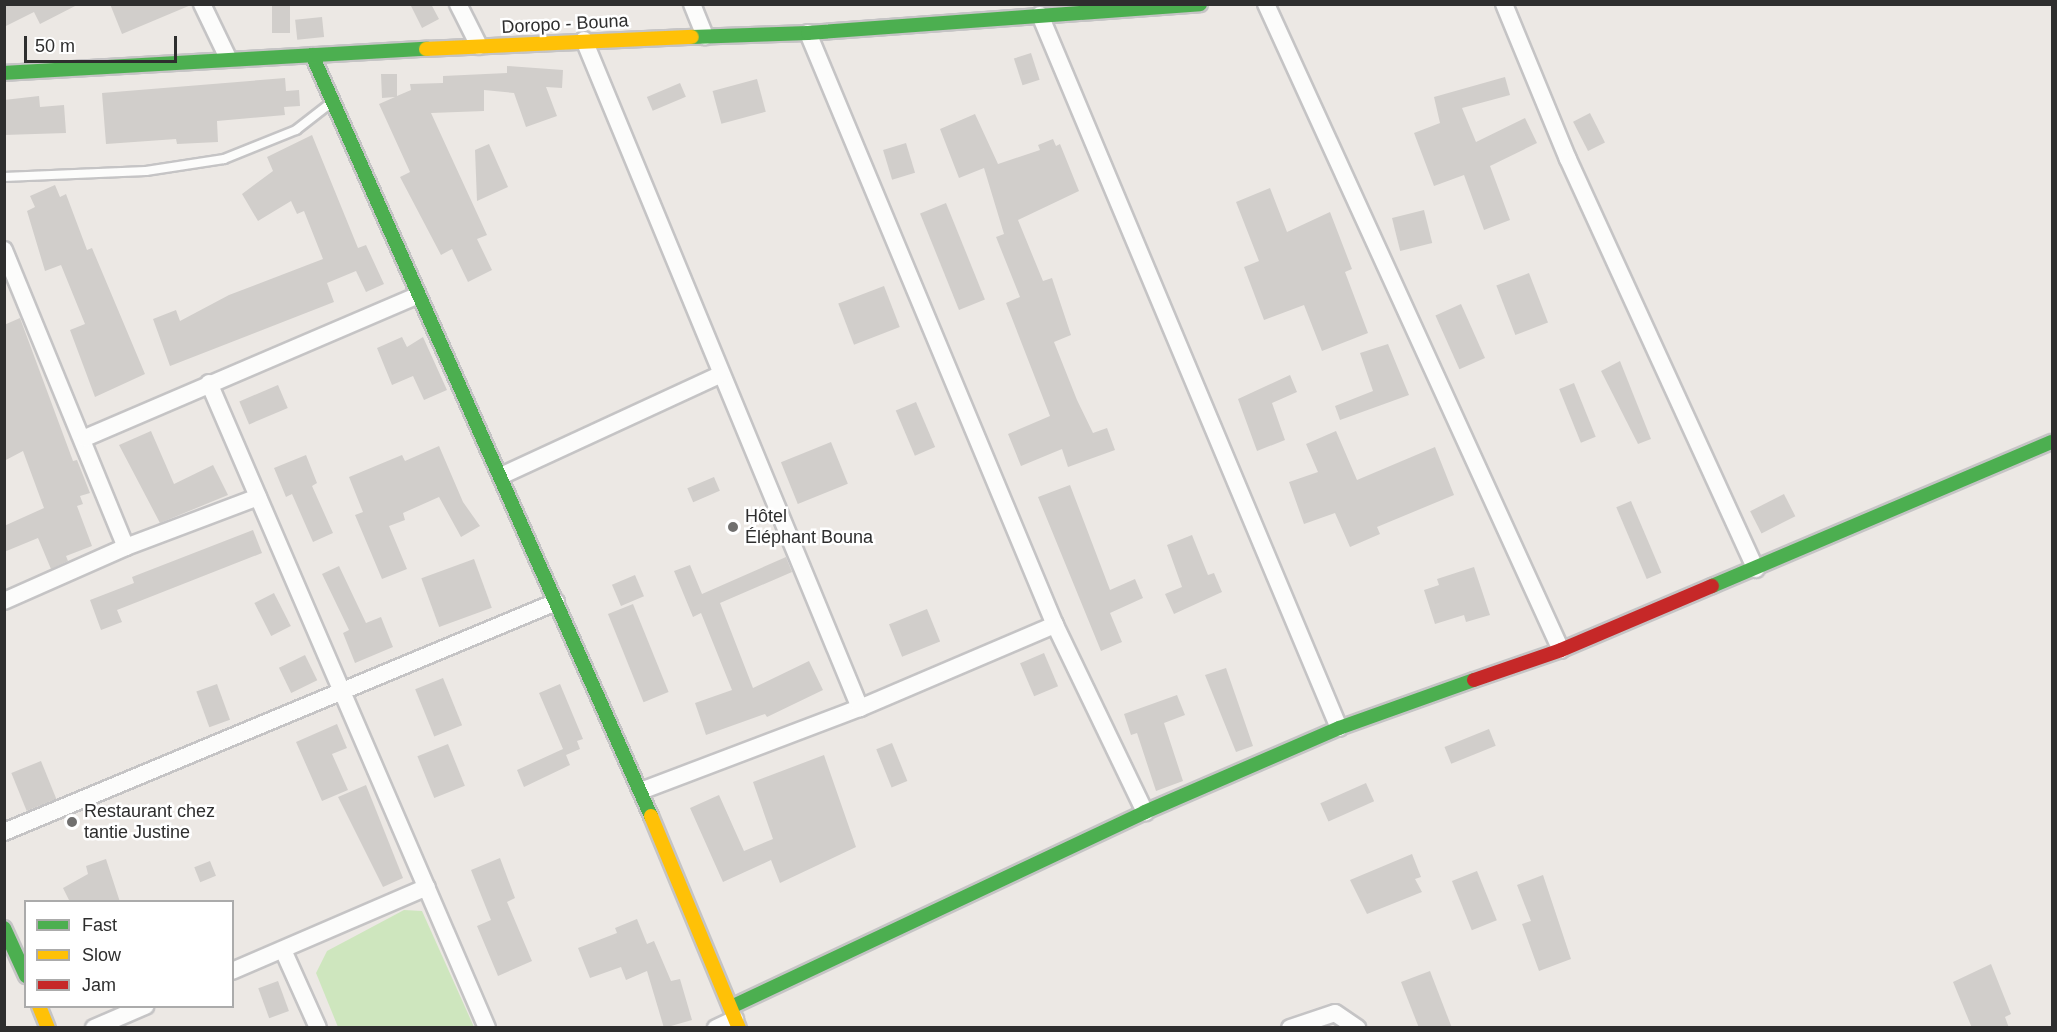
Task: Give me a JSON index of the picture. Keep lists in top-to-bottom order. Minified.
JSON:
{"streets":{"street":["Doropo - Bouna"]},"places":["Hôtel Éléphant Bouna","Restaurant chez tantie Justine"],"legend":["Fast","Slow","Jam"],"scale_bar":"50 m"}
